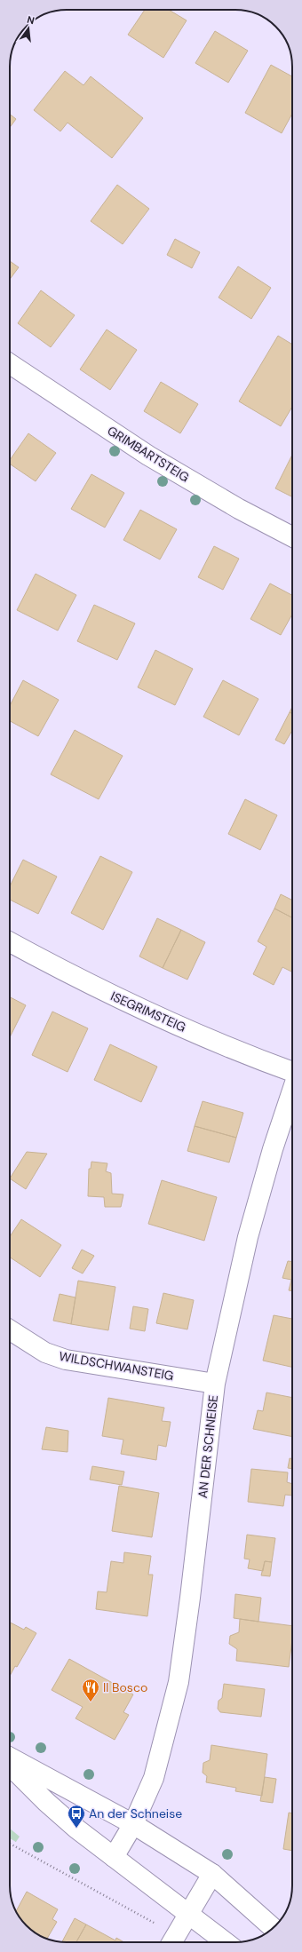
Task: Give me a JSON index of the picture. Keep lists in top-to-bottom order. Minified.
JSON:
{"streets":{"street":["GRIMBARTSTEIG","ISEGRIMSTEIG","WILDSCHWANSTEIG","AN DER SCHNEISE"]},"crossings":[["WILDSCHWANSTEIG","AN DER SCHNEISE"]],"places":{"restaurant":["Il Bosco"],"bus stop":["An der Schneise"]},"north":"top"}
